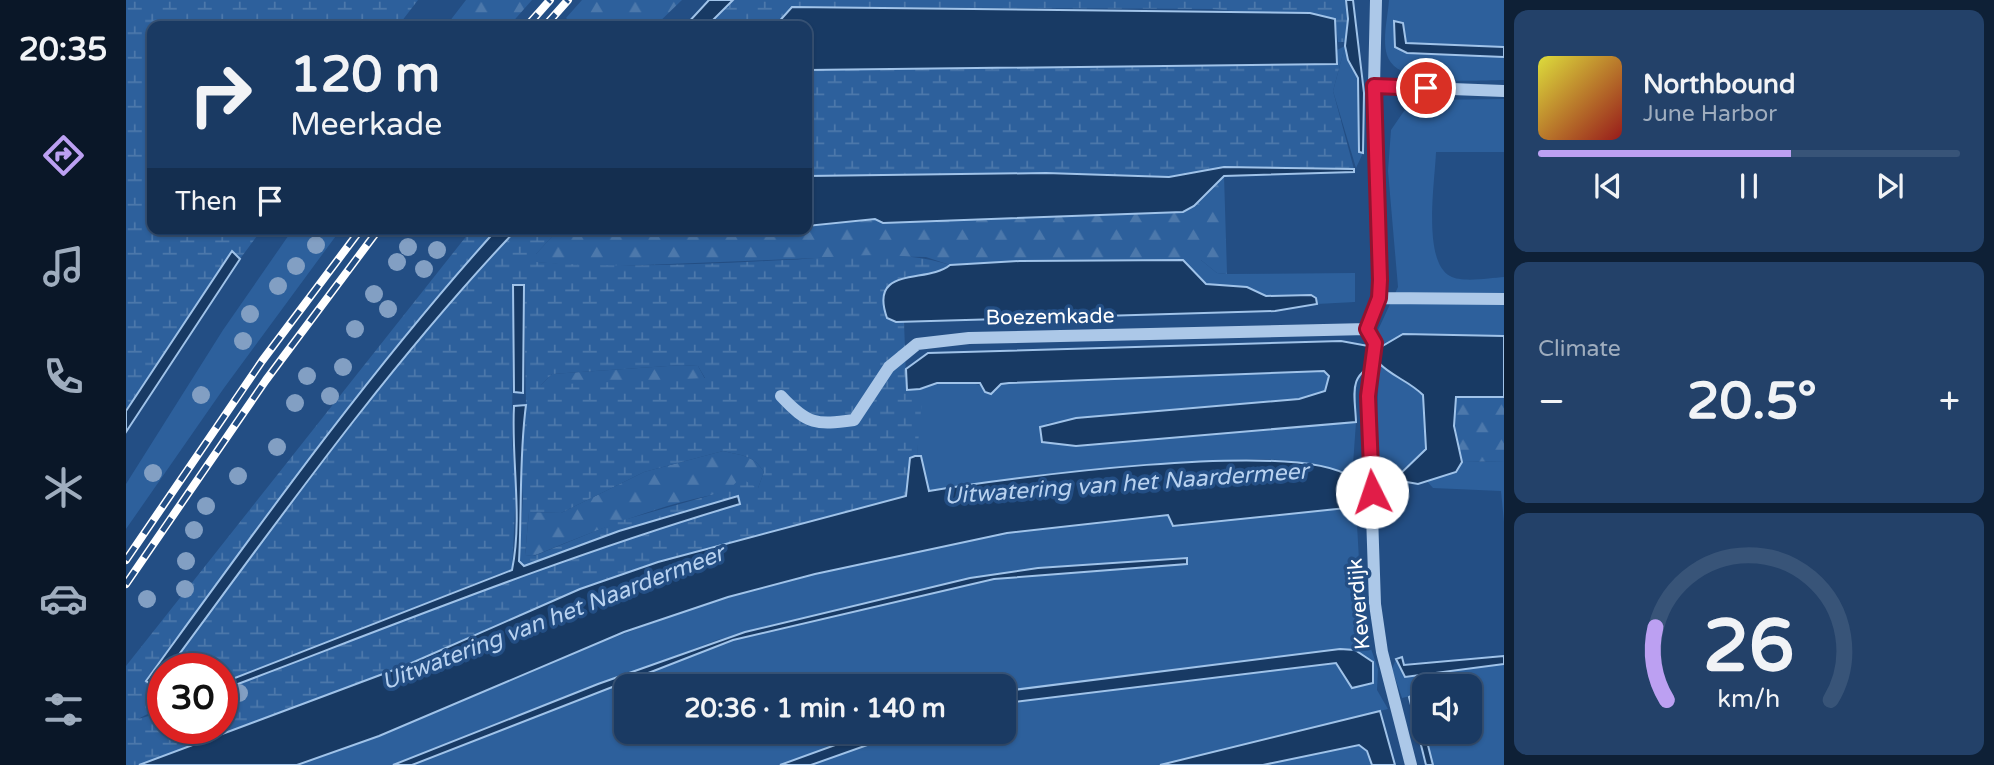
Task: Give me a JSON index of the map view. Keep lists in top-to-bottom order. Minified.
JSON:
{"streets":{"street":["Boezemkade","Keverdijk"]},"crossings":[["Boezemkade","Keverdijk"]],"water":["Uitwatering van het Naardermeer"],"page":{"tabs":"20:35","turn":["120 m","Meerkade"],"song":["Northbound","June Harbor"],"then":"Then","tile":"Climate","heat":["−","20.5°","+"],"limit":"30","trip":"20:36 · 1 min · 140 m","gauge":["26","km/h"]}}
